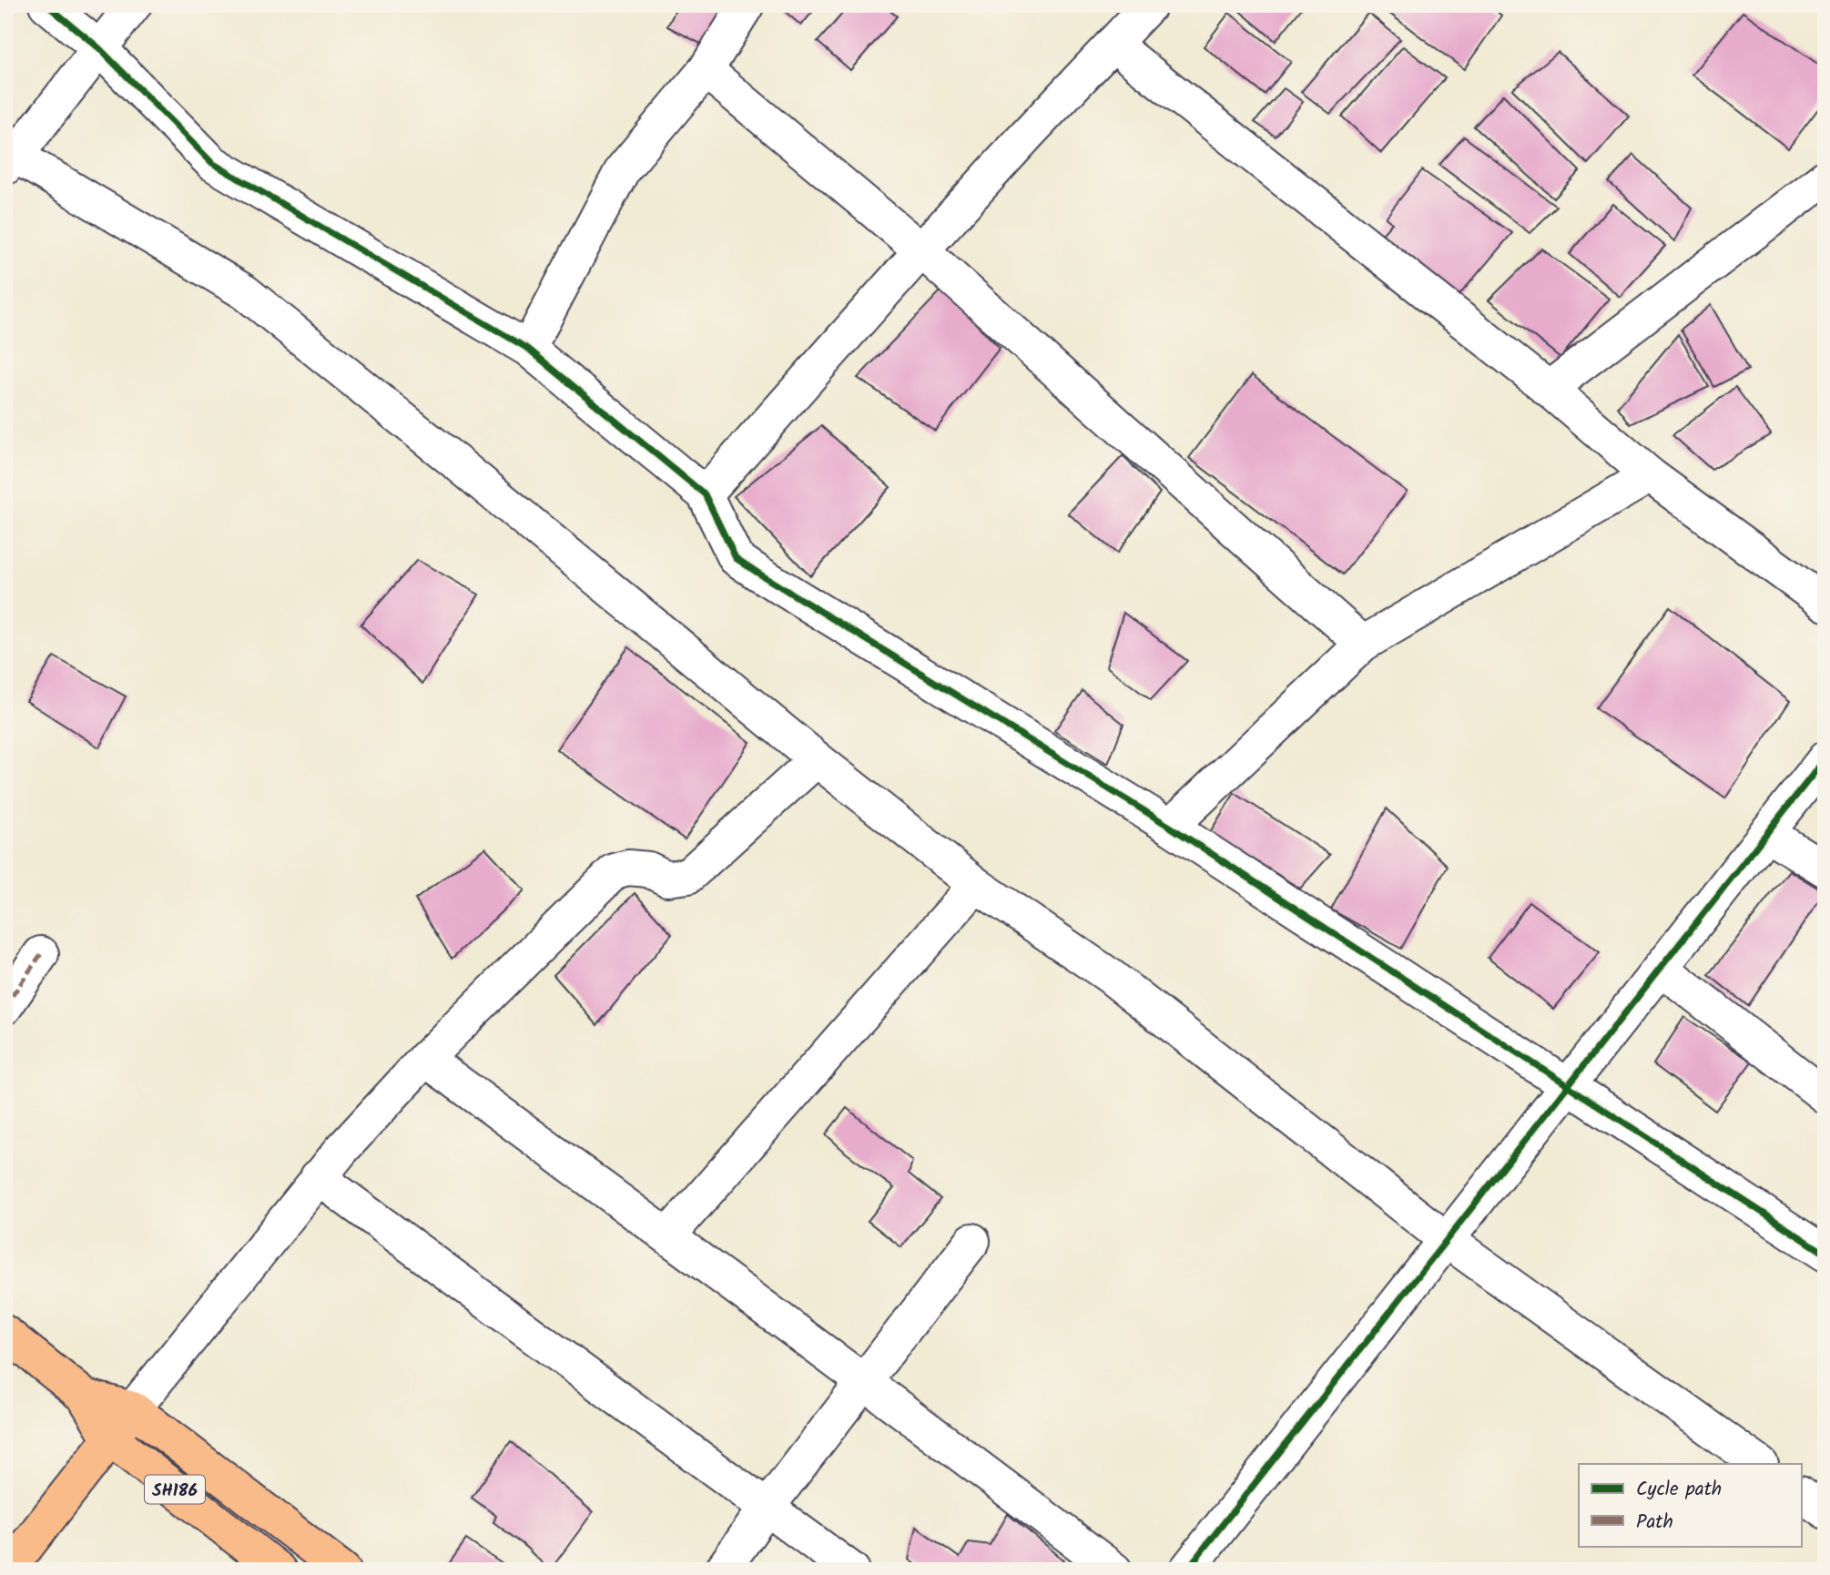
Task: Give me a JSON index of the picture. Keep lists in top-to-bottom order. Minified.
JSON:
{"streets":{"main road":["SH186"]},"legend":["Cycle path","Path"]}
